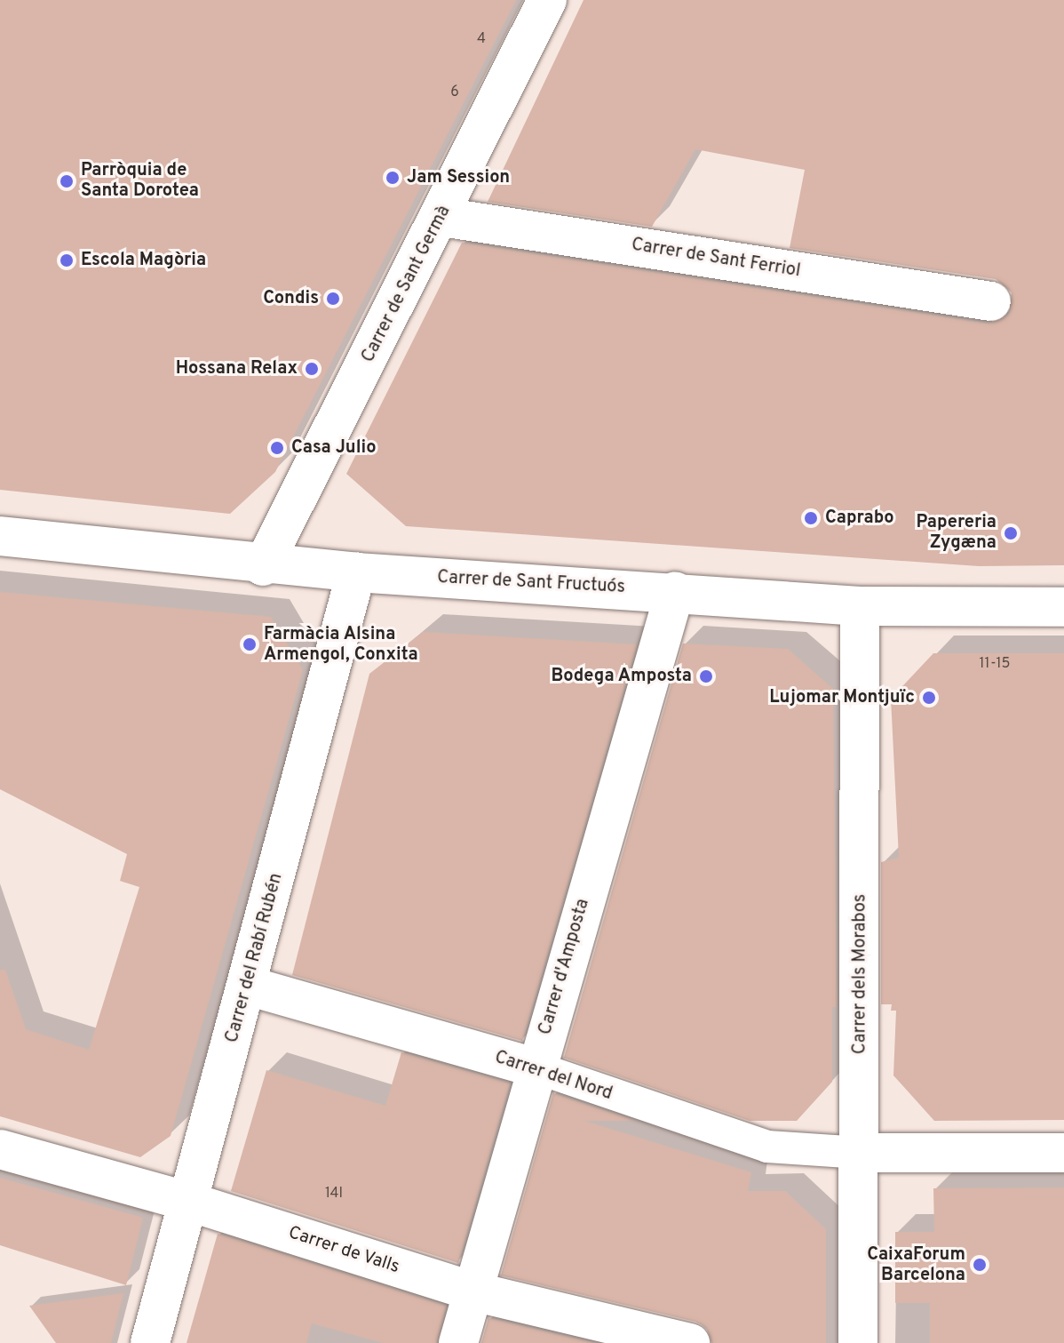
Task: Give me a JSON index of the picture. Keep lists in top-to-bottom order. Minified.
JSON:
{"streets":{"street":["Carrer de Sant Ferriol","Carrer de Sant Germà","Carrer de Sant Fructuós","Carrer del Rabí Rubén","Carrer d'Amposta","Carrer dels Morabos","Carrer del Nord","Carrer de Valls"]},"crossings":[["Carrer de Sant Ferriol","Carrer de Sant Germà"],["Carrer de Sant Germà","Carrer de Sant Fructuós"],["Carrer de Sant Fructuós","Carrer del Rabí Rubén"],["Carrer de Sant Fructuós","Carrer d'Amposta"],["Carrer de Sant Fructuós","Carrer dels Morabos"],["Carrer del Rabí Rubén","Carrer del Nord"],["Carrer del Rabí Rubén","Carrer de Valls"],["Carrer d'Amposta","Carrer del Nord"],["Carrer d'Amposta","Carrer de Valls"],["Carrer dels Morabos","Carrer del Nord"]],"places":["Jam Session","Parròquia de Santa Dorotea","Escola Magòria","Condis","Hossana Relax","Casa Julio","Caprabo","Papereria Zygæna","Farmàcia Alsina Armengol, Conxita","Bodega Amposta","Lujomar Montjuïc","CaixaForum Barcelona"],"house_numbers":["4","6","11-15","14I"]}
